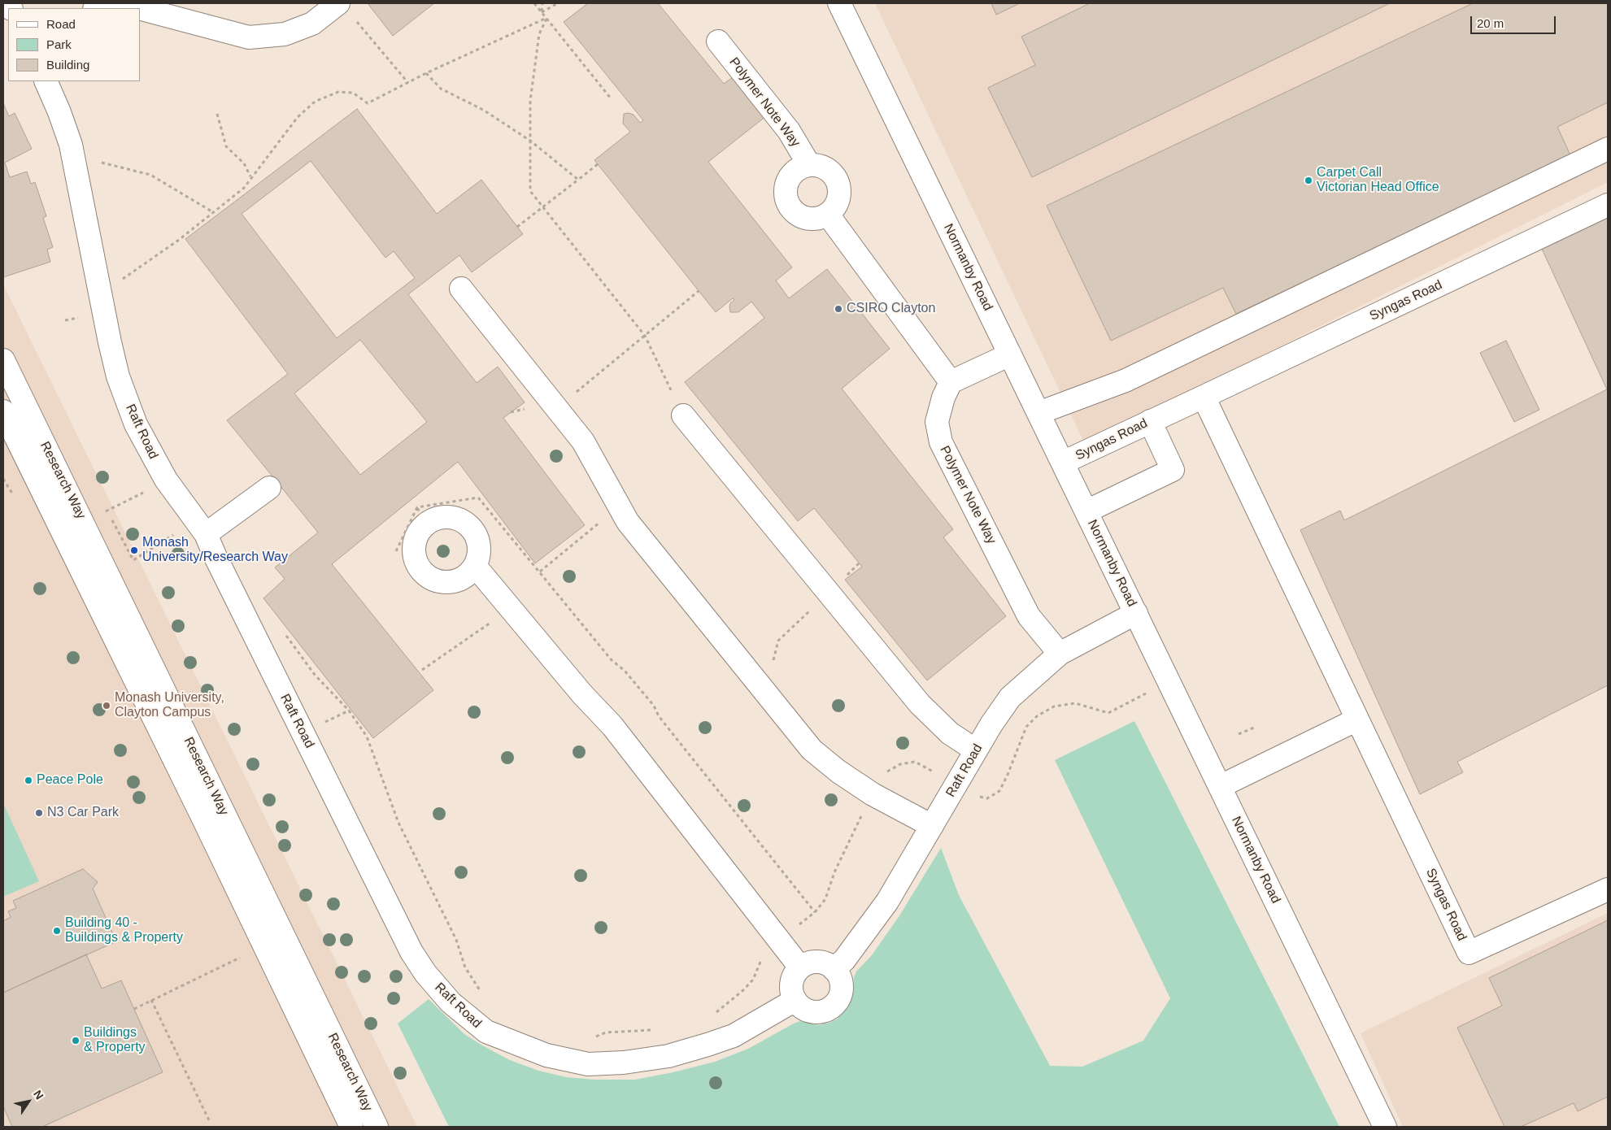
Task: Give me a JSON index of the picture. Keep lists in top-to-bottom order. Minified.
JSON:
{"streets":{"street":["Polymer Note Way","Normanby Road","Syngas Road","Raft Road","Research Way"]},"crossings":[["Polymer Note Way","Raft Road"],["Normanby Road","Syngas Road"],["Normanby Road","Raft Road"]],"places":["Carpet Call Victorian Head Office","CSIRO Clayton","Monash University/Research Way","Monash University, Clayton Campus","Peace Pole","N3 Car Park","Building 40 - Buildings & Property","Buildings & Property"],"legend":["Road","Park","Building"],"scale_bar":"20 m","north":"top right"}
